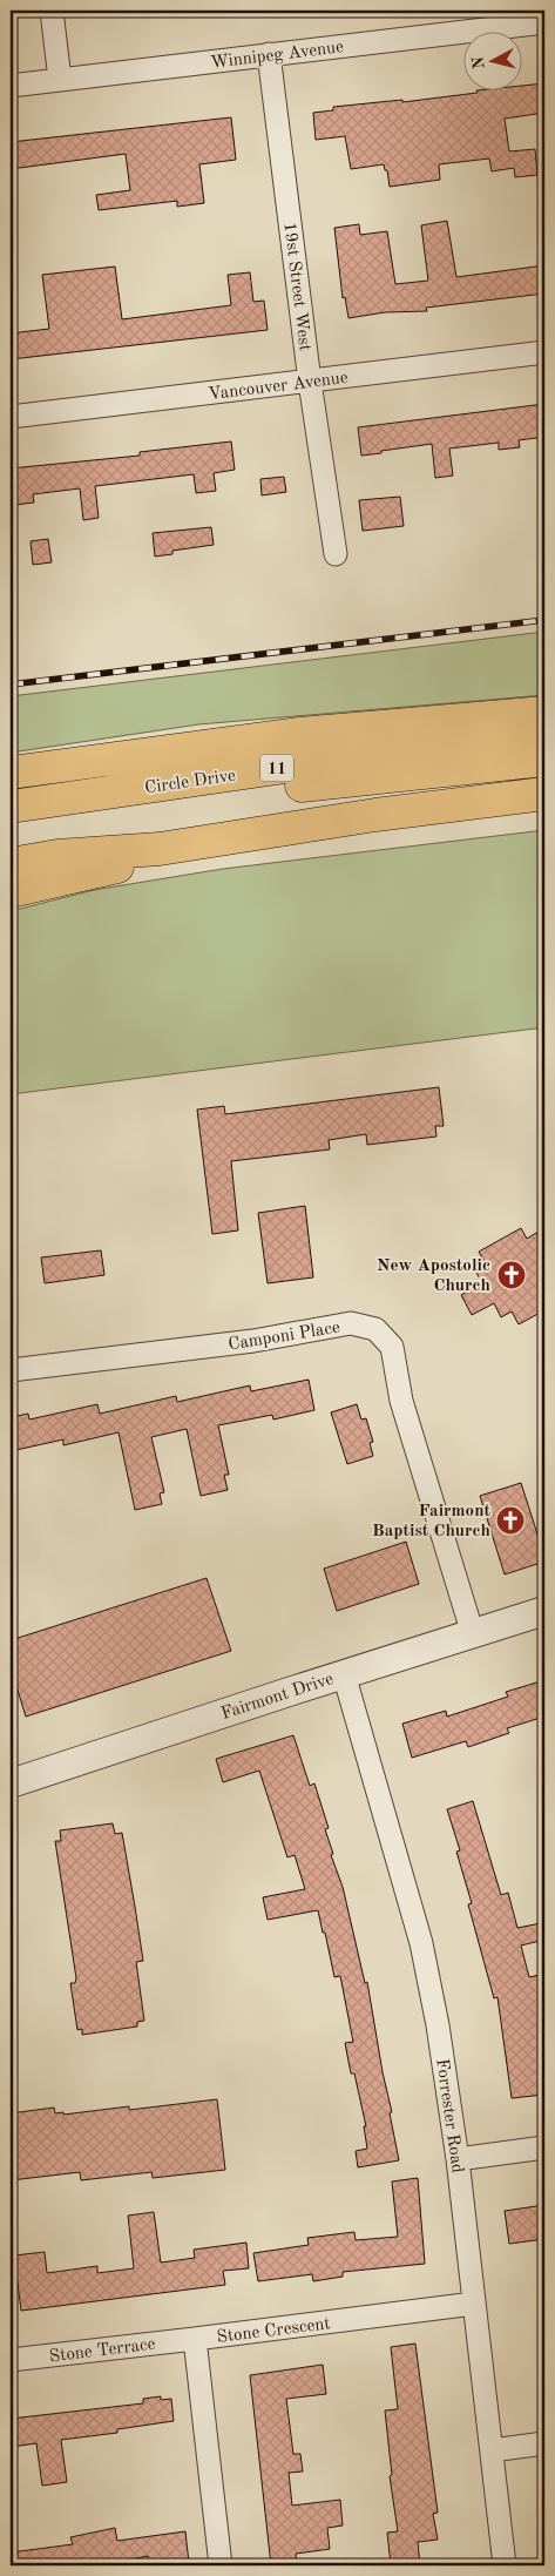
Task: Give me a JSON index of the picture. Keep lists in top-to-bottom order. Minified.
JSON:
{"streets":{"highway":["11","Circle Drive"],"street":["Winnipeg Avenue","19st Street West","Vancouver Avenue","Camponi Place","Fairmont Drive","Forrester Road","Stone Crescent","Stone Terrace"]},"crossings":[["Winnipeg Avenue","19st Street West"],["19st Street West","Vancouver Avenue"],["Camponi Place","Fairmont Drive"],["Fairmont Drive","Forrester Road"],["Forrester Road","Stone Crescent"],["Stone Crescent","Stone Terrace"]],"places":{"church":["New Apostolic Church","Fairmont Baptist Church"]},"north":"left"}
